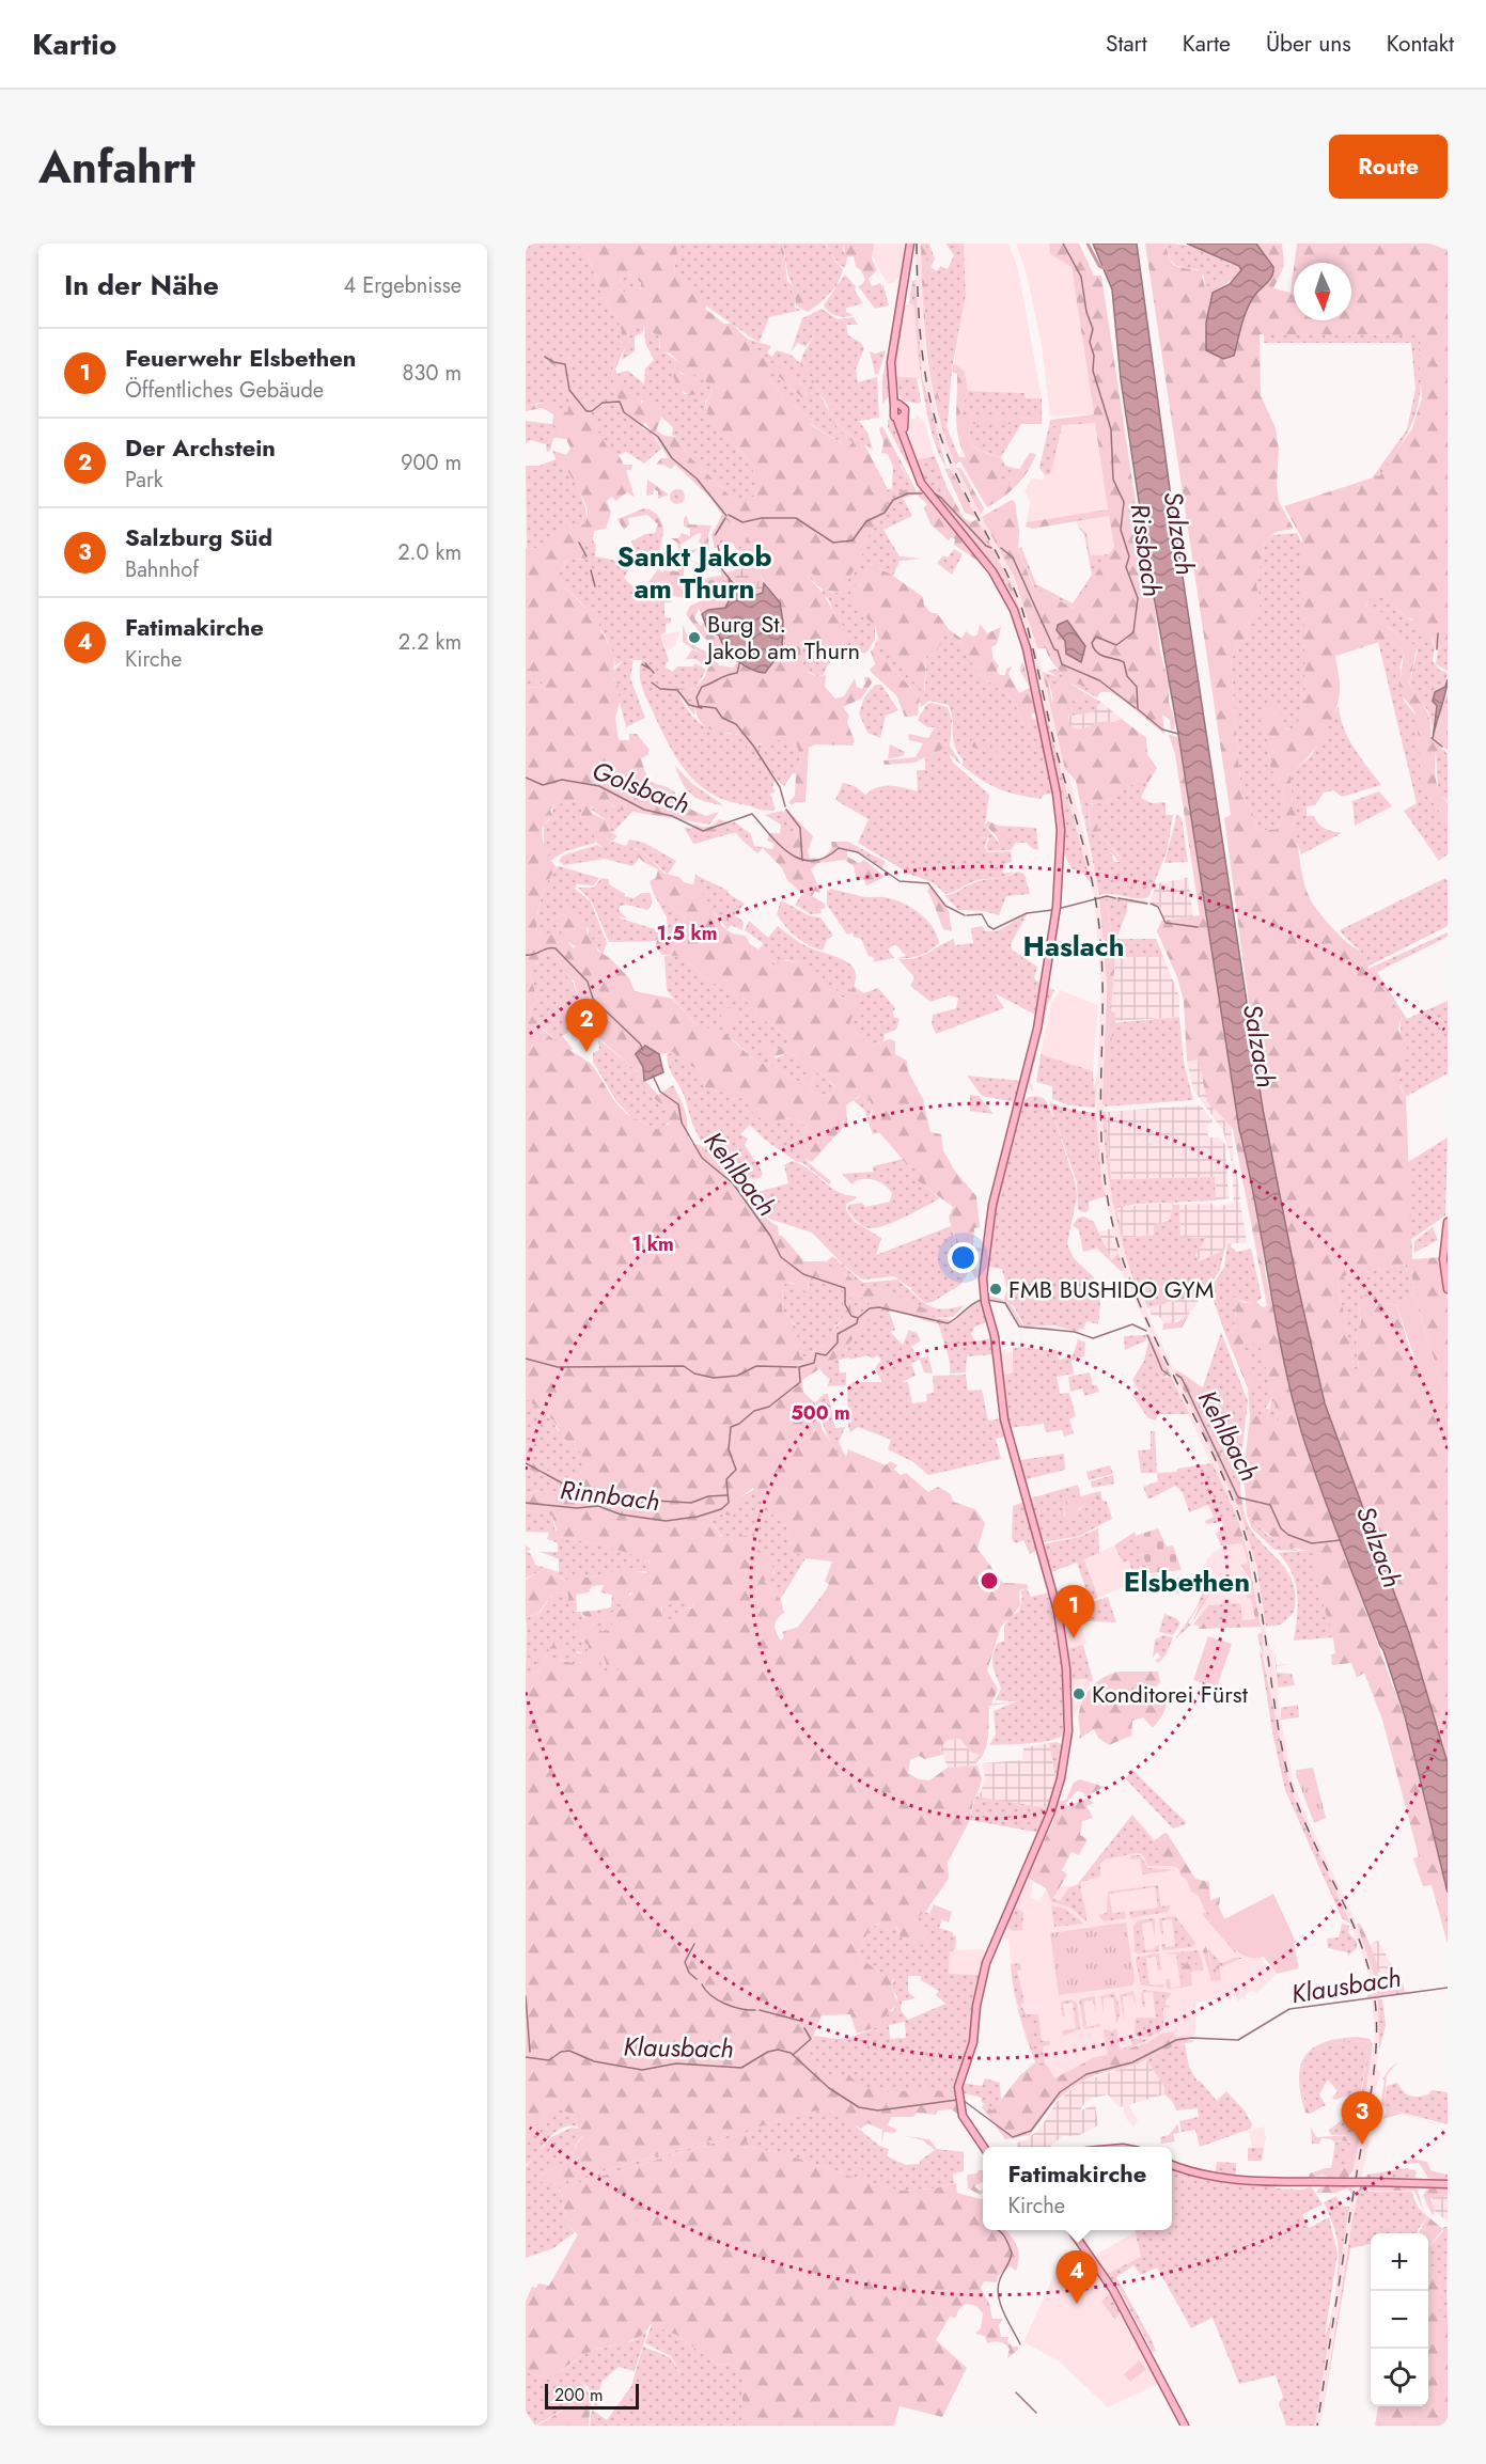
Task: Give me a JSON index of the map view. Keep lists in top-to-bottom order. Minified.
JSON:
{"districts":["Sankt Jakob am Thurn","Haslach","Elsbethen"],"water":["Salzach","Rissbach","Golsbach","Kehlbach","Rinnbach","Klausbach"],"places":["Burg St. Jakob am Thurn","FMB BUSHIDO GYM","Konditorei Fürst"],"scale_bar":"200 m","north":"bottom","page":{"header":"Kartio","nav":["Start","Karte","Über uns","Kontakt"],"title":"Anfahrt","buttons":"Route","heading":["In der Nähe","4 Ergebnisse"],"list":[{"mark":"1","name":"Feuerwehr Elsbethen","note":"Öffentliches Gebäude","value":"830 m"},{"mark":"2","name":"Der Archstein","note":"Park","value":"900 m"},{"mark":"3","name":"Salzburg Süd","note":"Bahnhof","value":"2.0 km"},{"mark":"4","name":"Fatimakirche","note":"Kirche","value":"2.2 km"}],"pins":["2","1","3","4"],"popup":["Fatimakirche","Kirche"],"map_buttons":["+","−"],"scale":"200 m"},"rings":["1.5 km","1 km","500 m"]}
